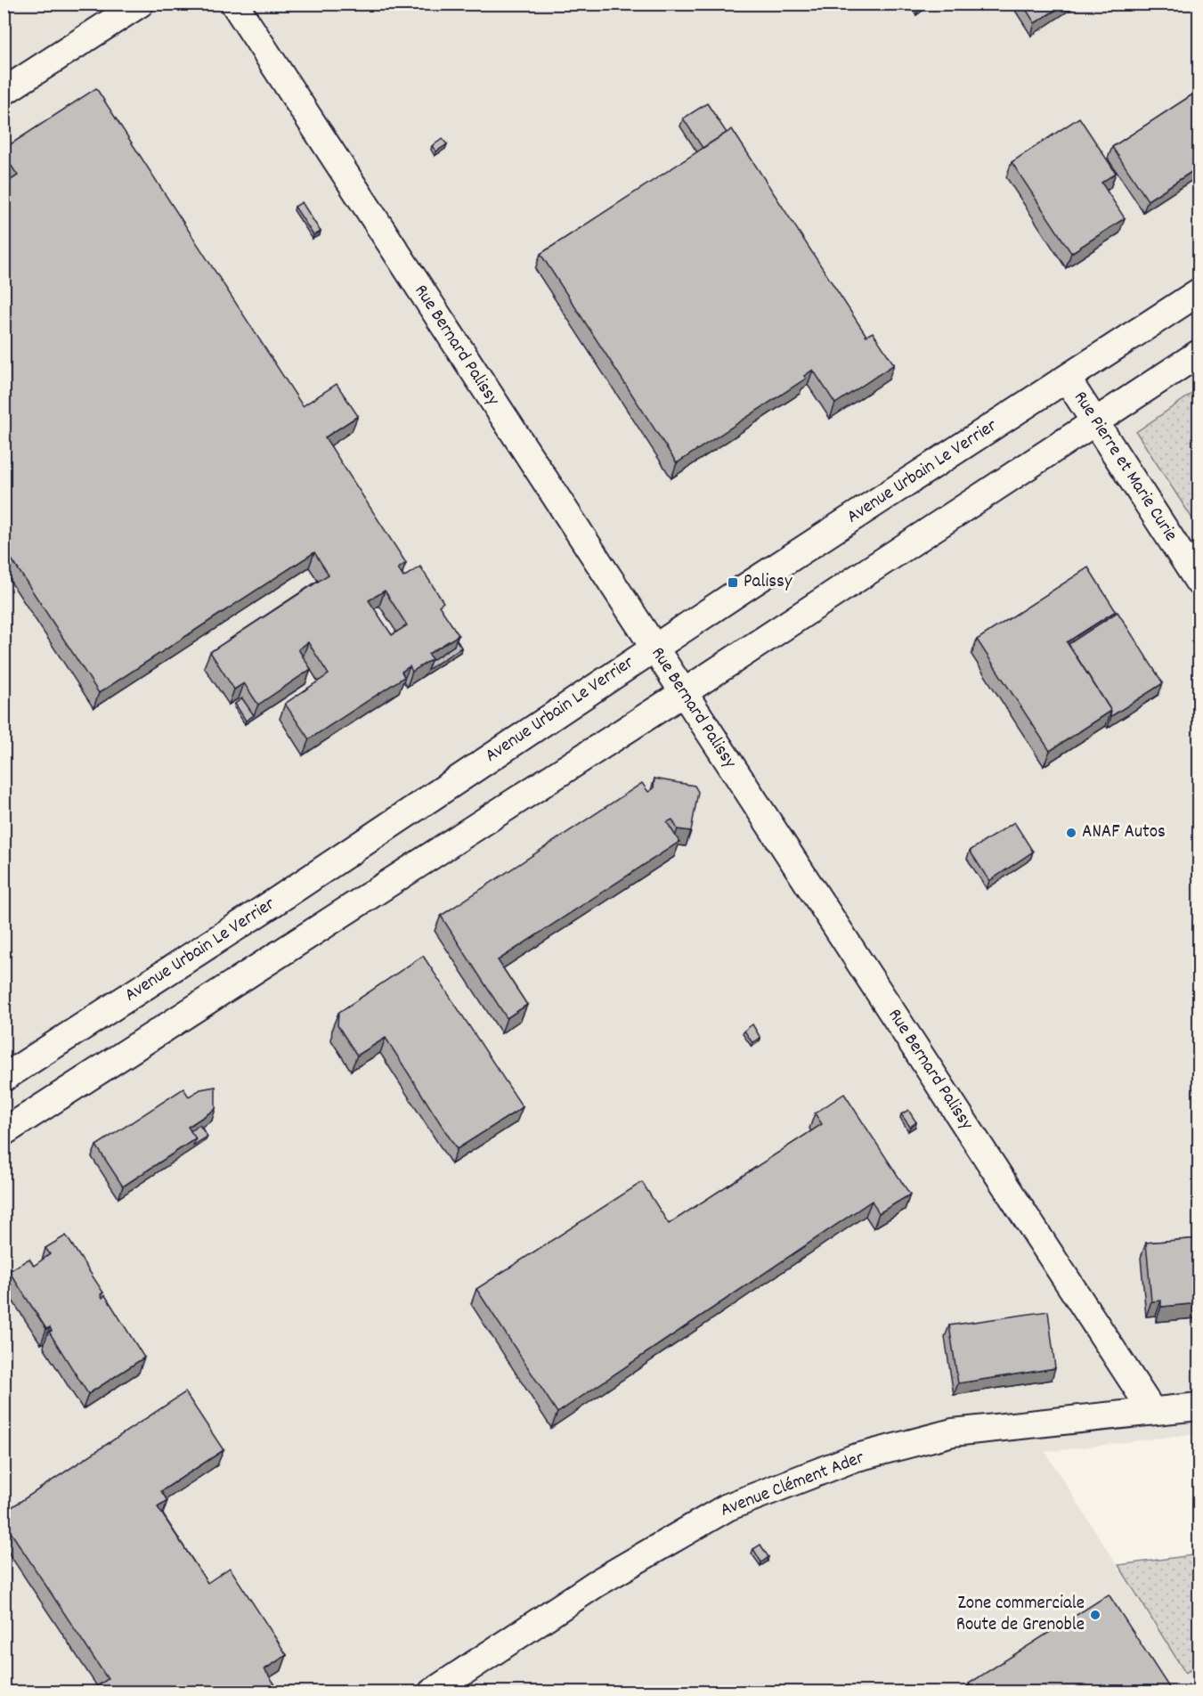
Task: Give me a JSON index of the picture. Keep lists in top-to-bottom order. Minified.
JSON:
{"streets":{"street":["Rue Bernard Palissy","Rue Pierre et Marie Curie","Avenue Urbain Le Verrier","Avenue Clément Ader"]},"crossings":[["Rue Bernard Palissy","Avenue Urbain Le Verrier"],["Rue Bernard Palissy","Avenue Clément Ader"],["Rue Pierre et Marie Curie","Avenue Urbain Le Verrier"]],"places":{"transit":["Palissy"],"other":["ANAF Autos","Zone commerciale Route de Grenoble"]}}
